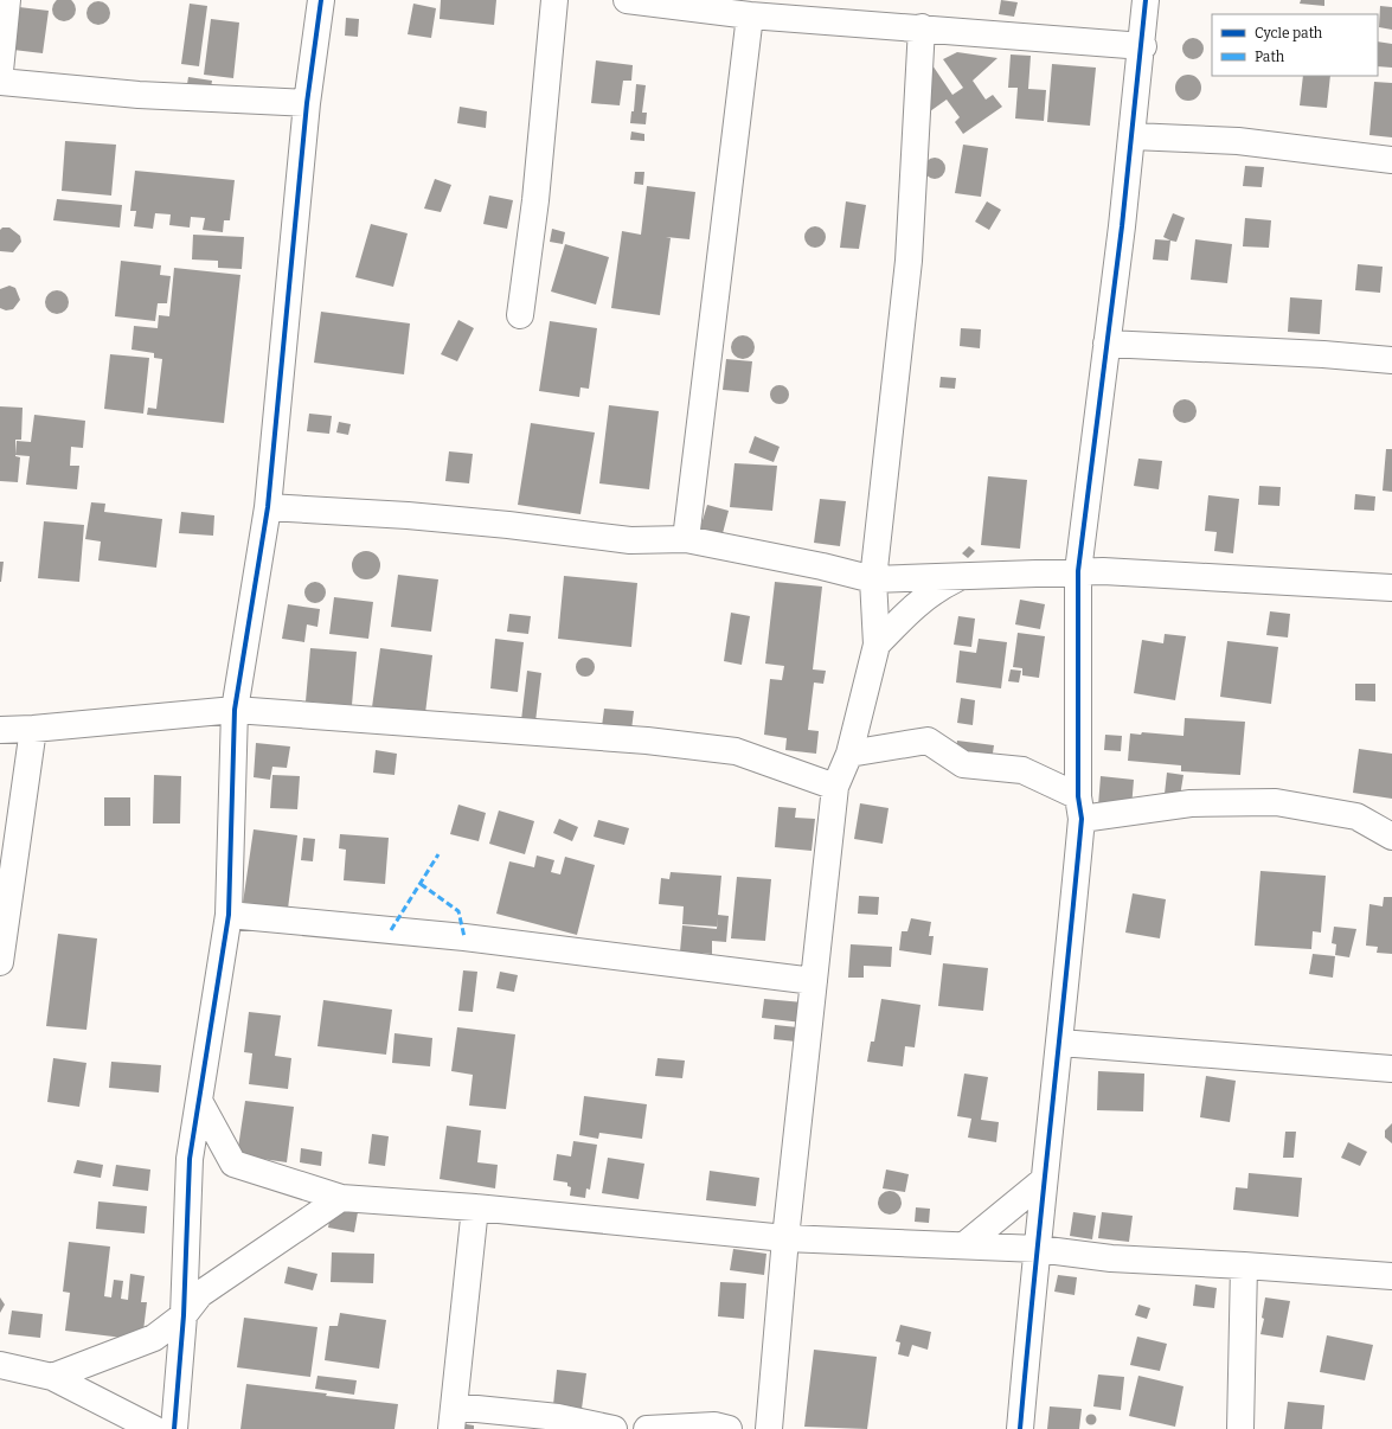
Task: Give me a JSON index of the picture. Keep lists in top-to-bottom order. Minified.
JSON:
{"legend":["Cycle path","Path"]}
